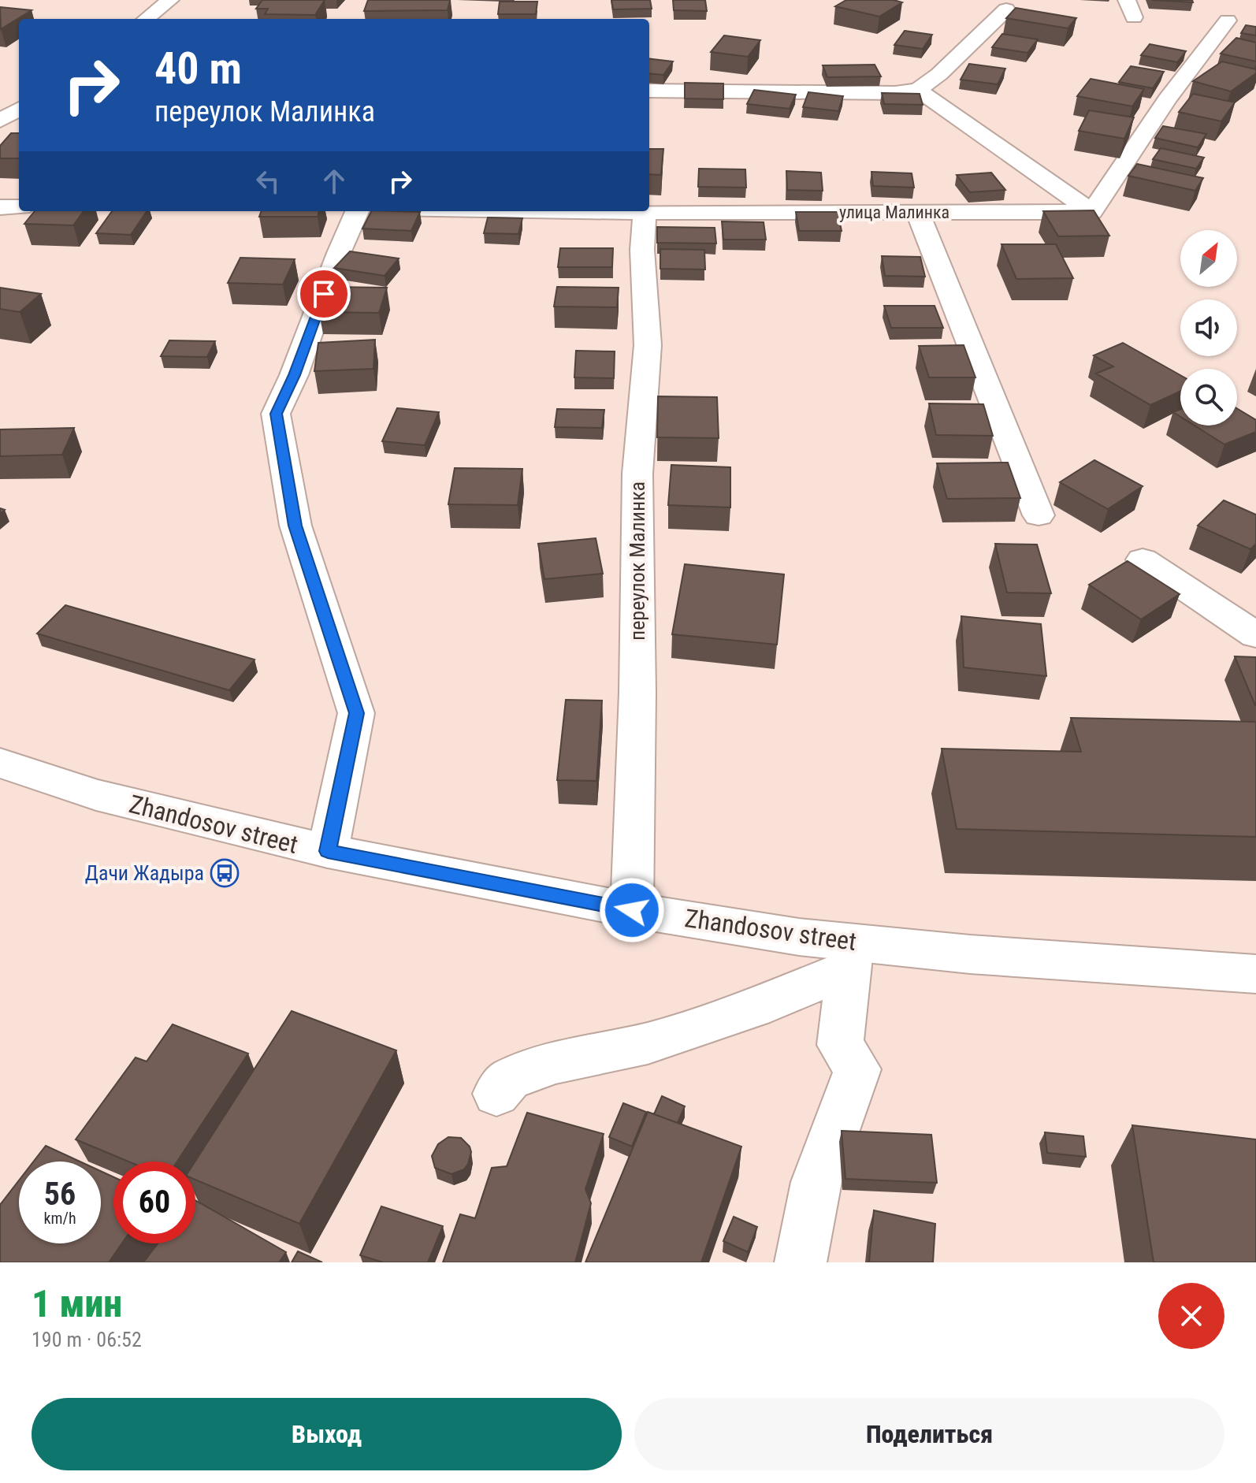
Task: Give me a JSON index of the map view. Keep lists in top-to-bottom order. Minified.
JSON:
{"streets":{"street":["улица Малинка","переулок Малинка","Zhandosov street"]},"crossings":[["улица Малинка","переулок Малинка"],["переулок Малинка","Zhandosov street"]],"places":{"bus stop":["Дачи Жадыра"]},"north":"top right","page":{"turn":["40 m","переулок Малинка"],"speed":"56 km/h","limit":"60","heading":["1 мин","190 m · 06:52"],"buttons":["Выход","Поделиться"]}}
